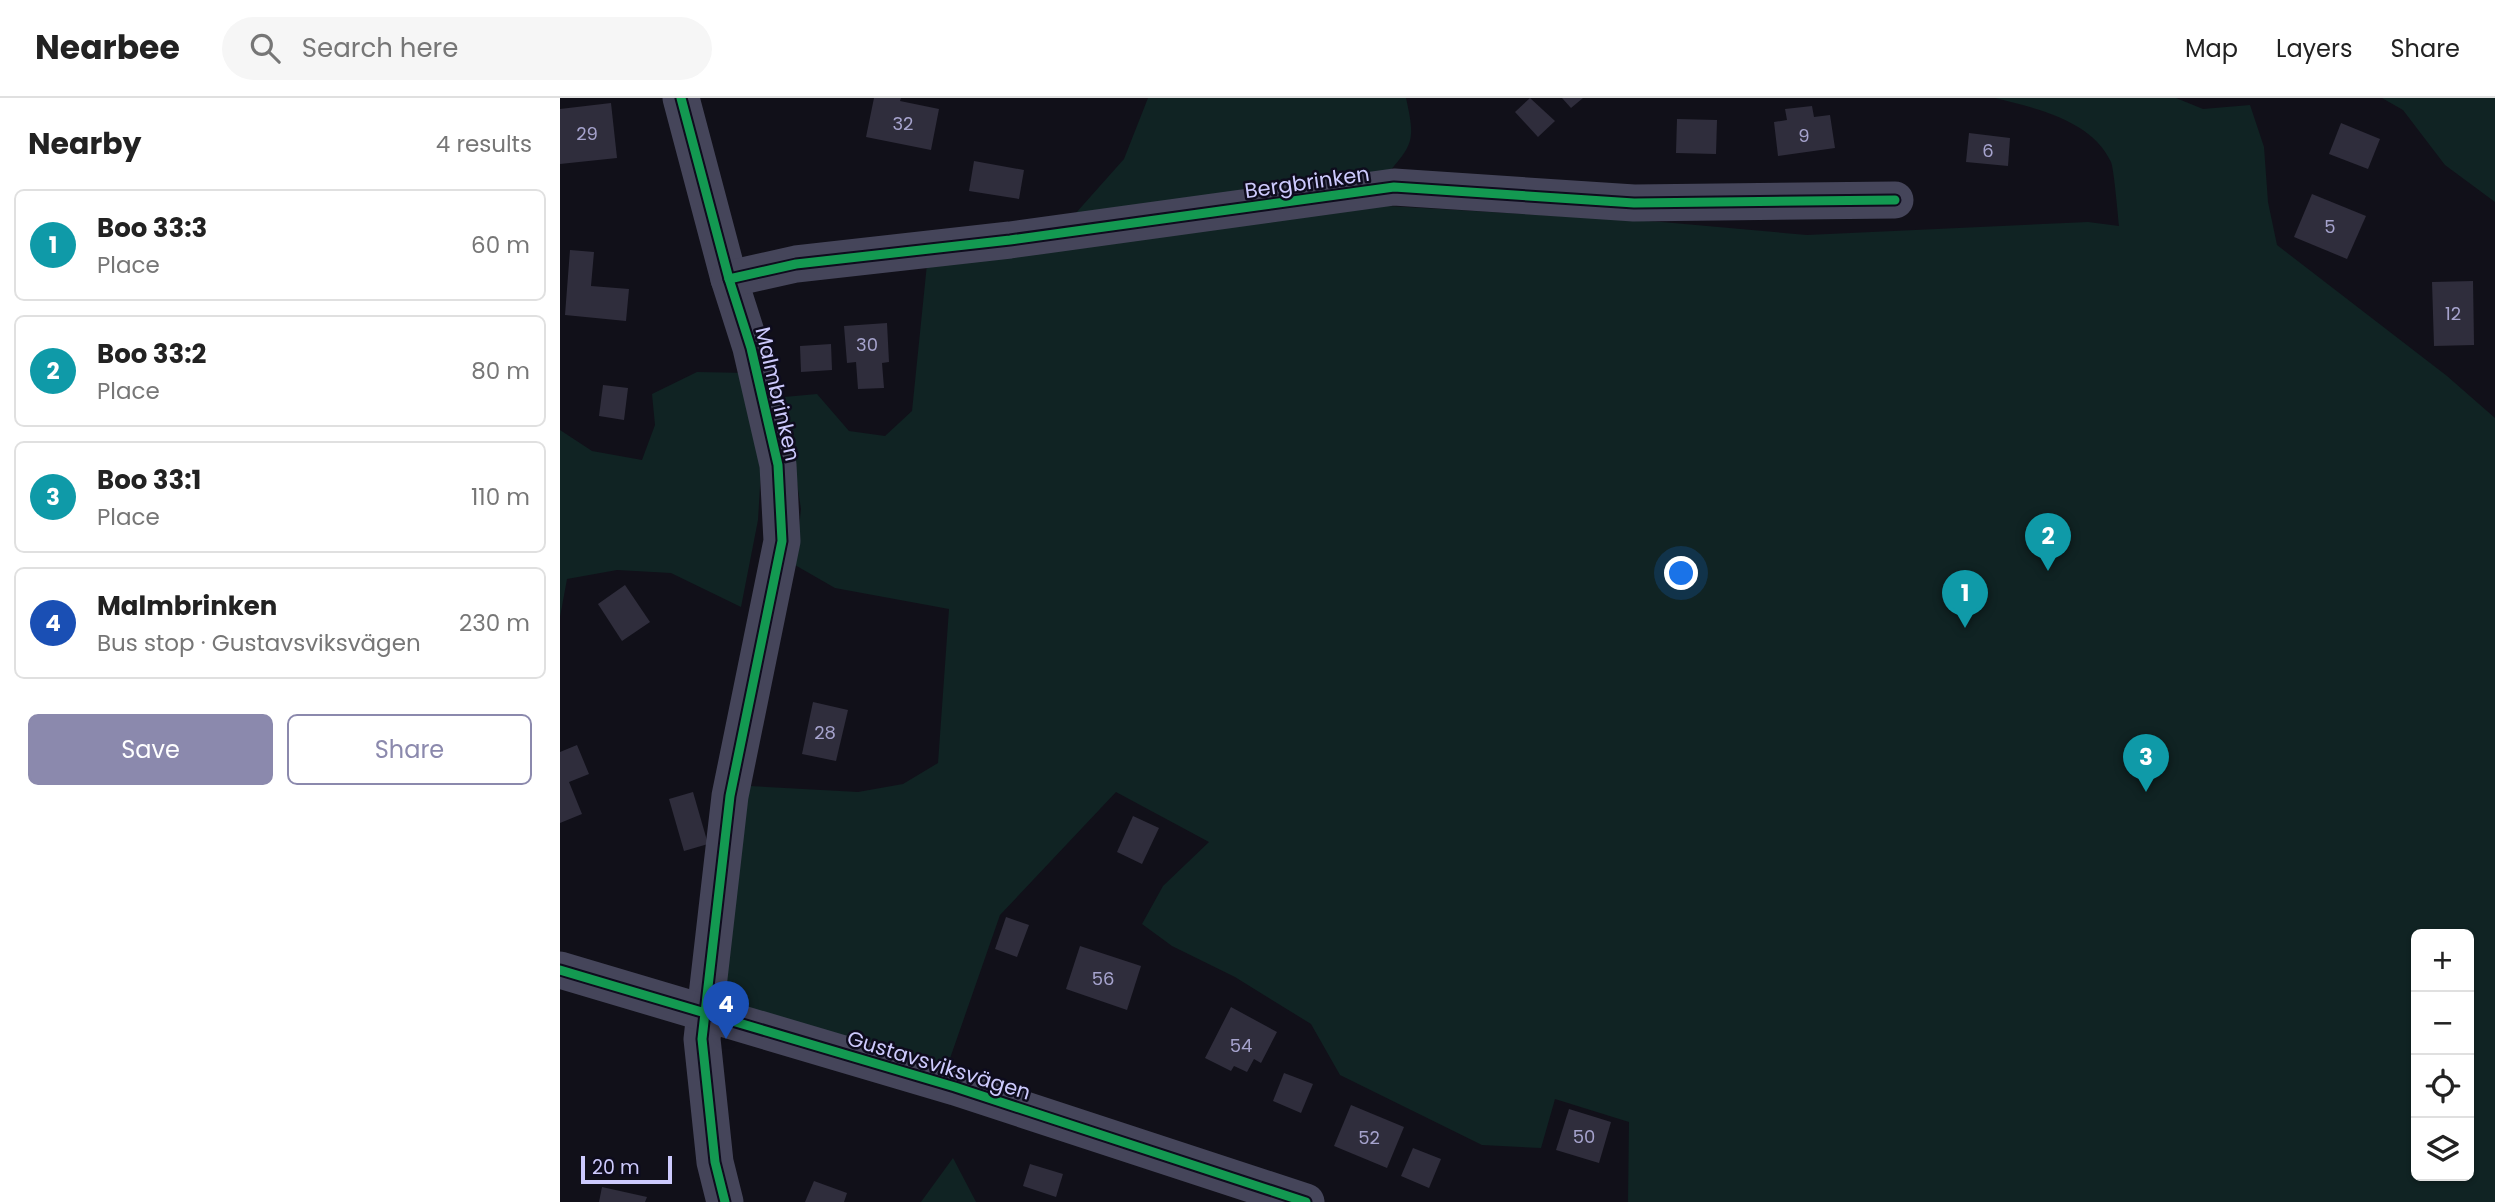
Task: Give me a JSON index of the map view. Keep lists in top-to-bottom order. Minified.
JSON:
{"streets":{"street":["Bergbrinken","Malmbrinken","Gustavsviksvägen"]},"crossings":[["Bergbrinken","Malmbrinken"],["Malmbrinken","Gustavsviksvägen"]],"house_numbers":["32","29","9","6","5","12","30","28","56","54","50","52"],"scale_bar":"20 m","page":{"header":"Nearbee","search":"Search here","nav":["Map","Layers","Share"],"heading":["Nearby","4 results"],"list":[{"mark":"1","name":"Boo 33:3","note":"Place","value":"60 m"},{"mark":"2","name":"Boo 33:2","note":"Place","value":"80 m"},{"mark":"3","name":"Boo 33:1","note":"Place","value":"110 m"},{"mark":"4","name":"Malmbrinken","note":"Bus stop · Gustavsviksvägen","value":"230 m"}],"pins":["2","1","3","4"],"buttons":["Save","Share"],"map_buttons":["+","−"],"scale":"20 m"}}
